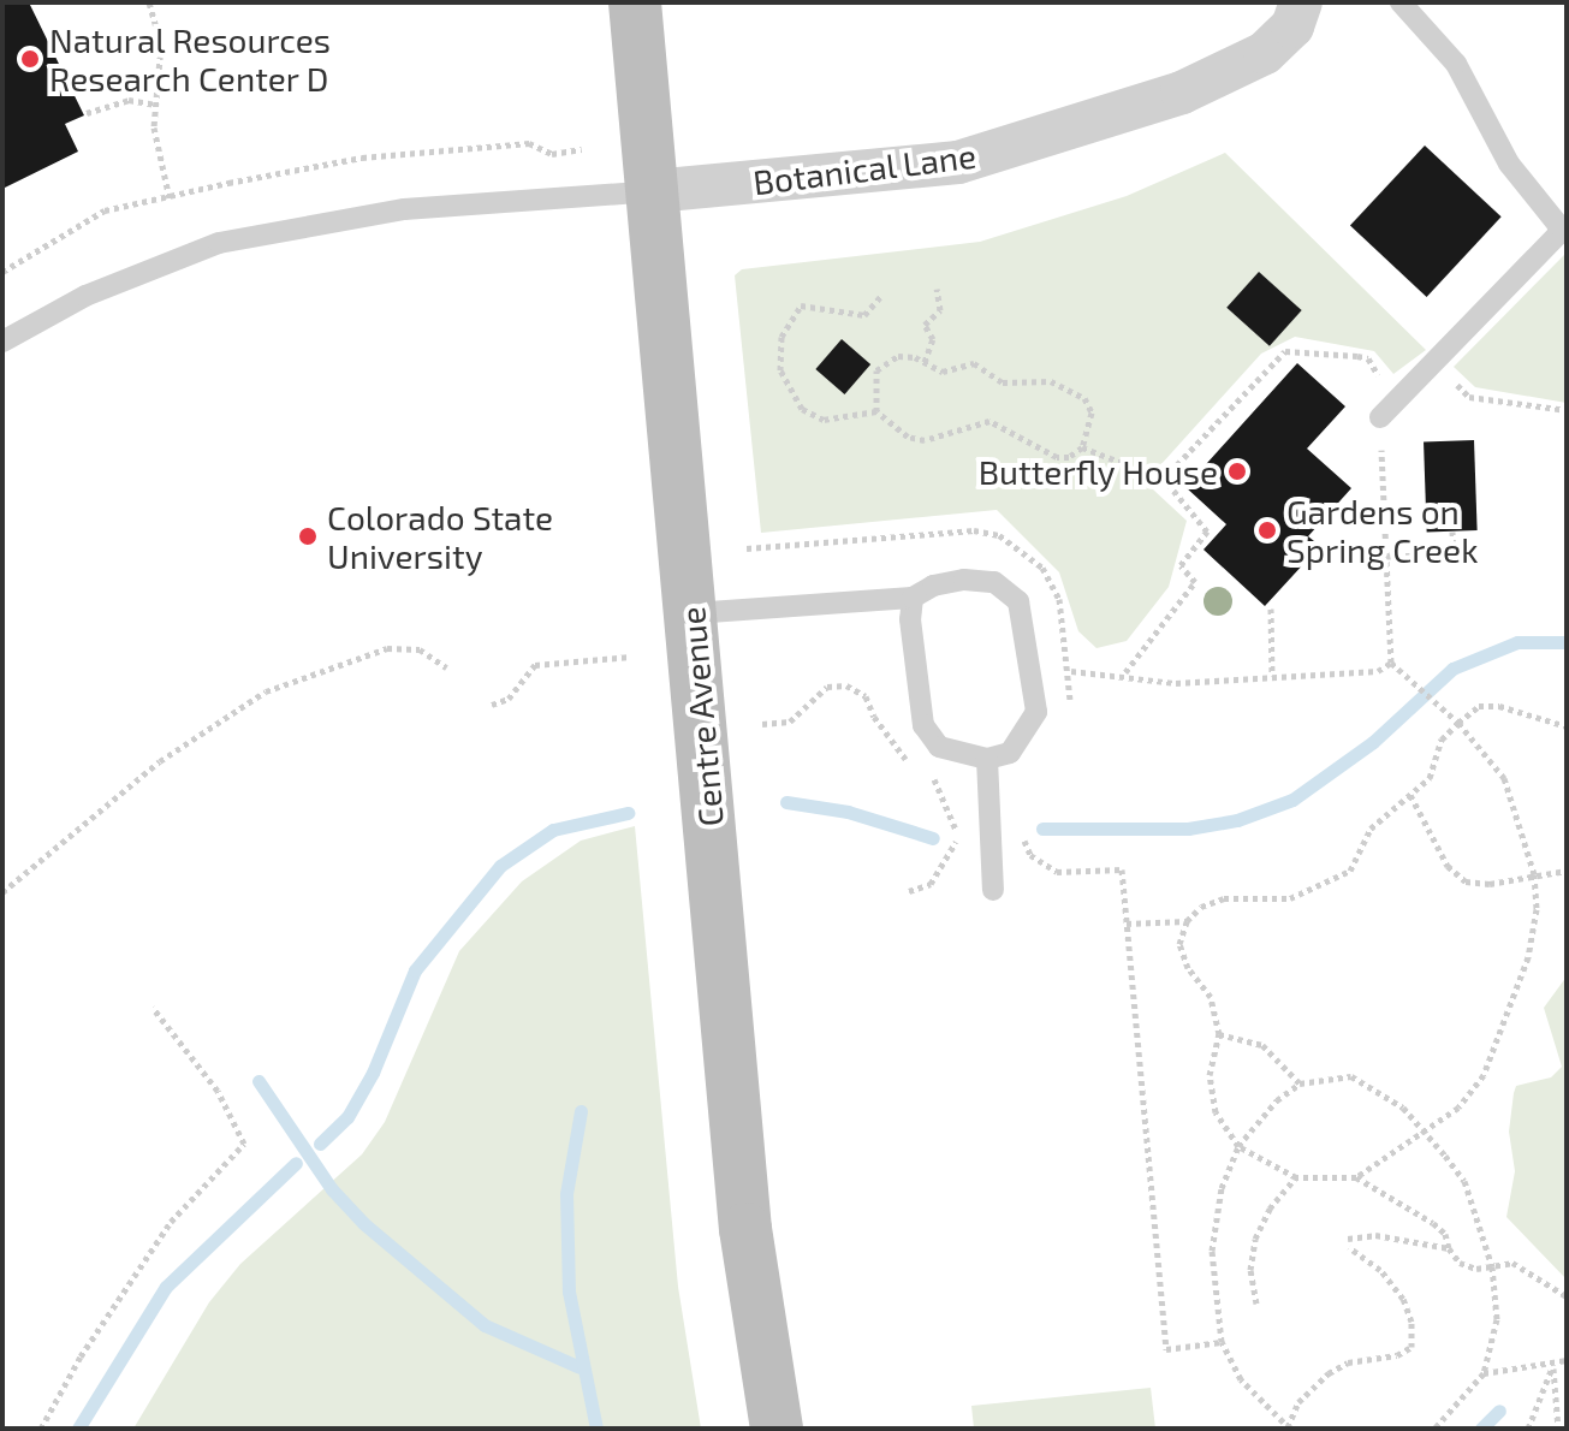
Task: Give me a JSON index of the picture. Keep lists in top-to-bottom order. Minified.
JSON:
{"streets":{"street":["Botanical Lane","Centre Avenue"]},"crossings":[["Botanical Lane","Centre Avenue"]],"places":["Natural Resources Research Center D","Butterfly House","Gardens on Spring Creek","Colorado State University"]}
